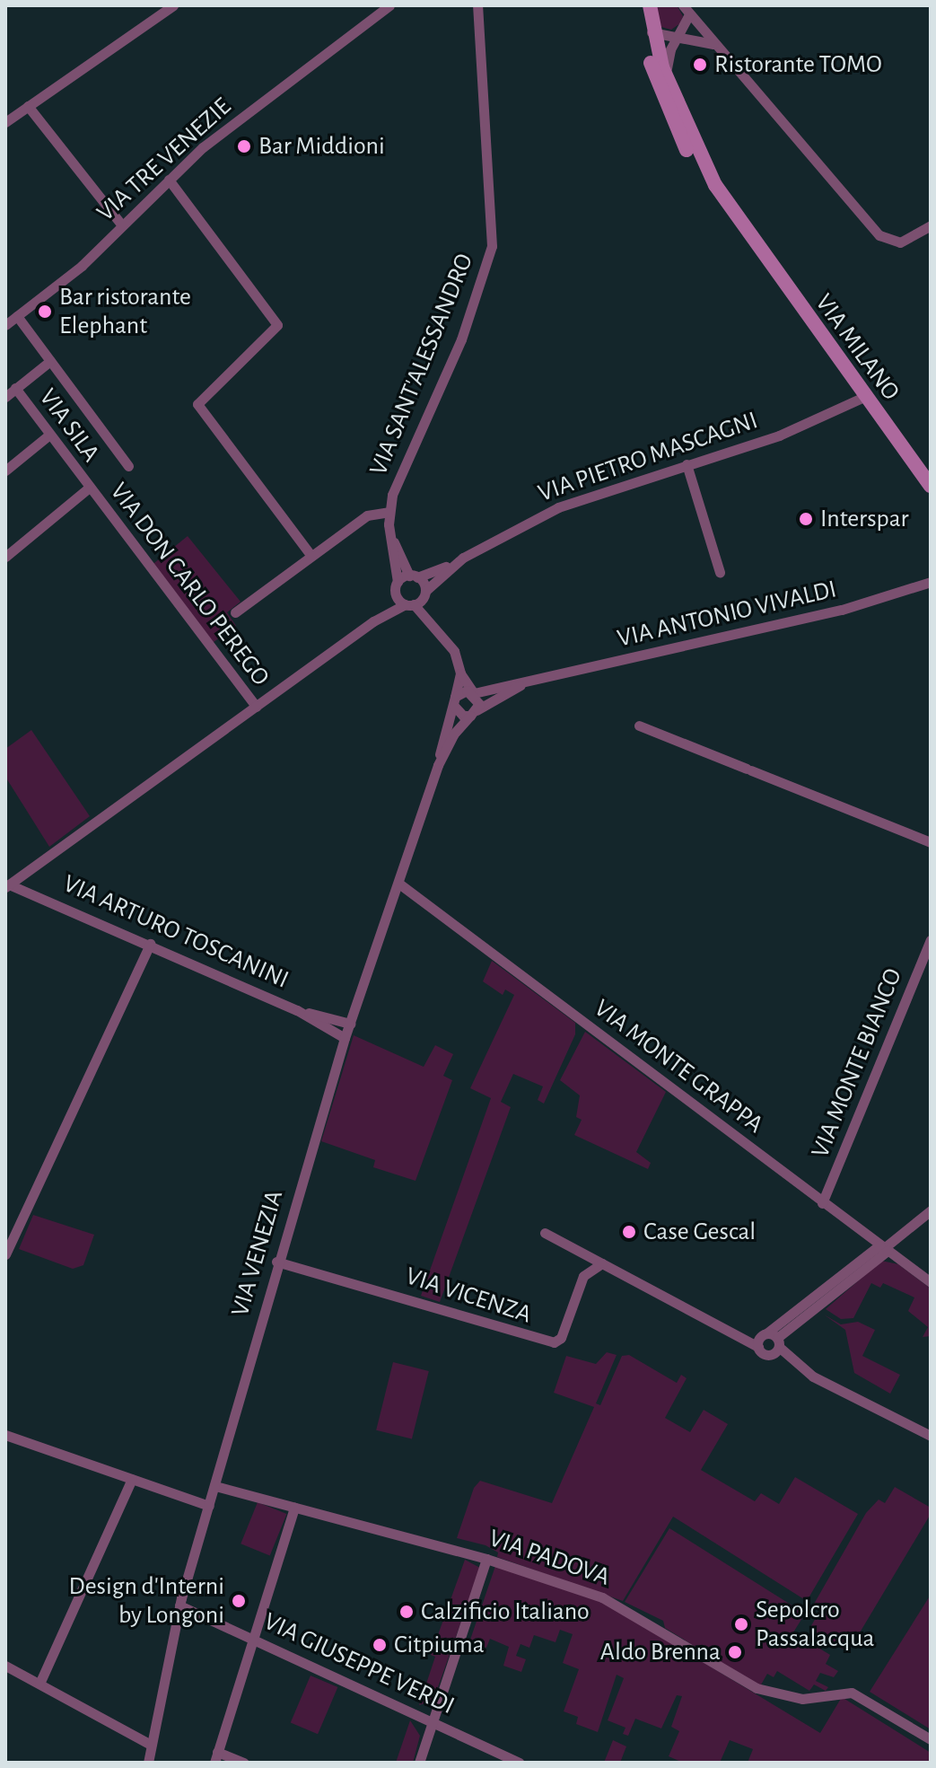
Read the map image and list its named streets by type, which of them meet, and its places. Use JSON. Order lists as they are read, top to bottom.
{
  "streets": {
    "main road": ["VIA MILANO"],
    "street": [
      "VIA TRE VENEZIE",
      "VIA SANT'ALESSANDRO",
      "VIA SILA",
      "VIA PIETRO MASCAGNI",
      "VIA DON CARLO PEREGO",
      "VIA ANTONIO VIVALDI",
      "VIA ARTURO TOSCANINI",
      "VIA MONTE BIANCO",
      "VIA MONTE GRAPPA",
      "VIA VENEZIA",
      "VIA VICENZA",
      "VIA PADOVA",
      "VIA GIUSEPPE VERDI"
    ]
  },
  "crossings": [
    ["VIA MILANO", "VIA PIETRO MASCAGNI"],
    ["VIA SANT'ALESSANDRO", "VIA PIETRO MASCAGNI"],
    ["VIA SILA", "VIA DON CARLO PEREGO"],
    ["VIA ANTONIO VIVALDI", "VIA VENEZIA"],
    ["VIA MONTE BIANCO", "VIA MONTE GRAPPA"],
    ["VIA MONTE GRAPPA", "VIA VENEZIA"],
    ["VIA VENEZIA", "VIA VICENZA"],
    ["VIA VENEZIA", "VIA PADOVA"],
    ["VIA VENEZIA", "VIA GIUSEPPE VERDI"]
  ],
  "places": [
    "Ristorante TOMO",
    "Bar Middioni",
    "Bar ristorante Elephant",
    "Interspar",
    "Case Gescal",
    "Design d'Interni by Longoni",
    "Calzificio Italiano",
    "Sepolcro Passalacqua",
    "Citpiuma",
    "Aldo Brenna"
  ]
}
